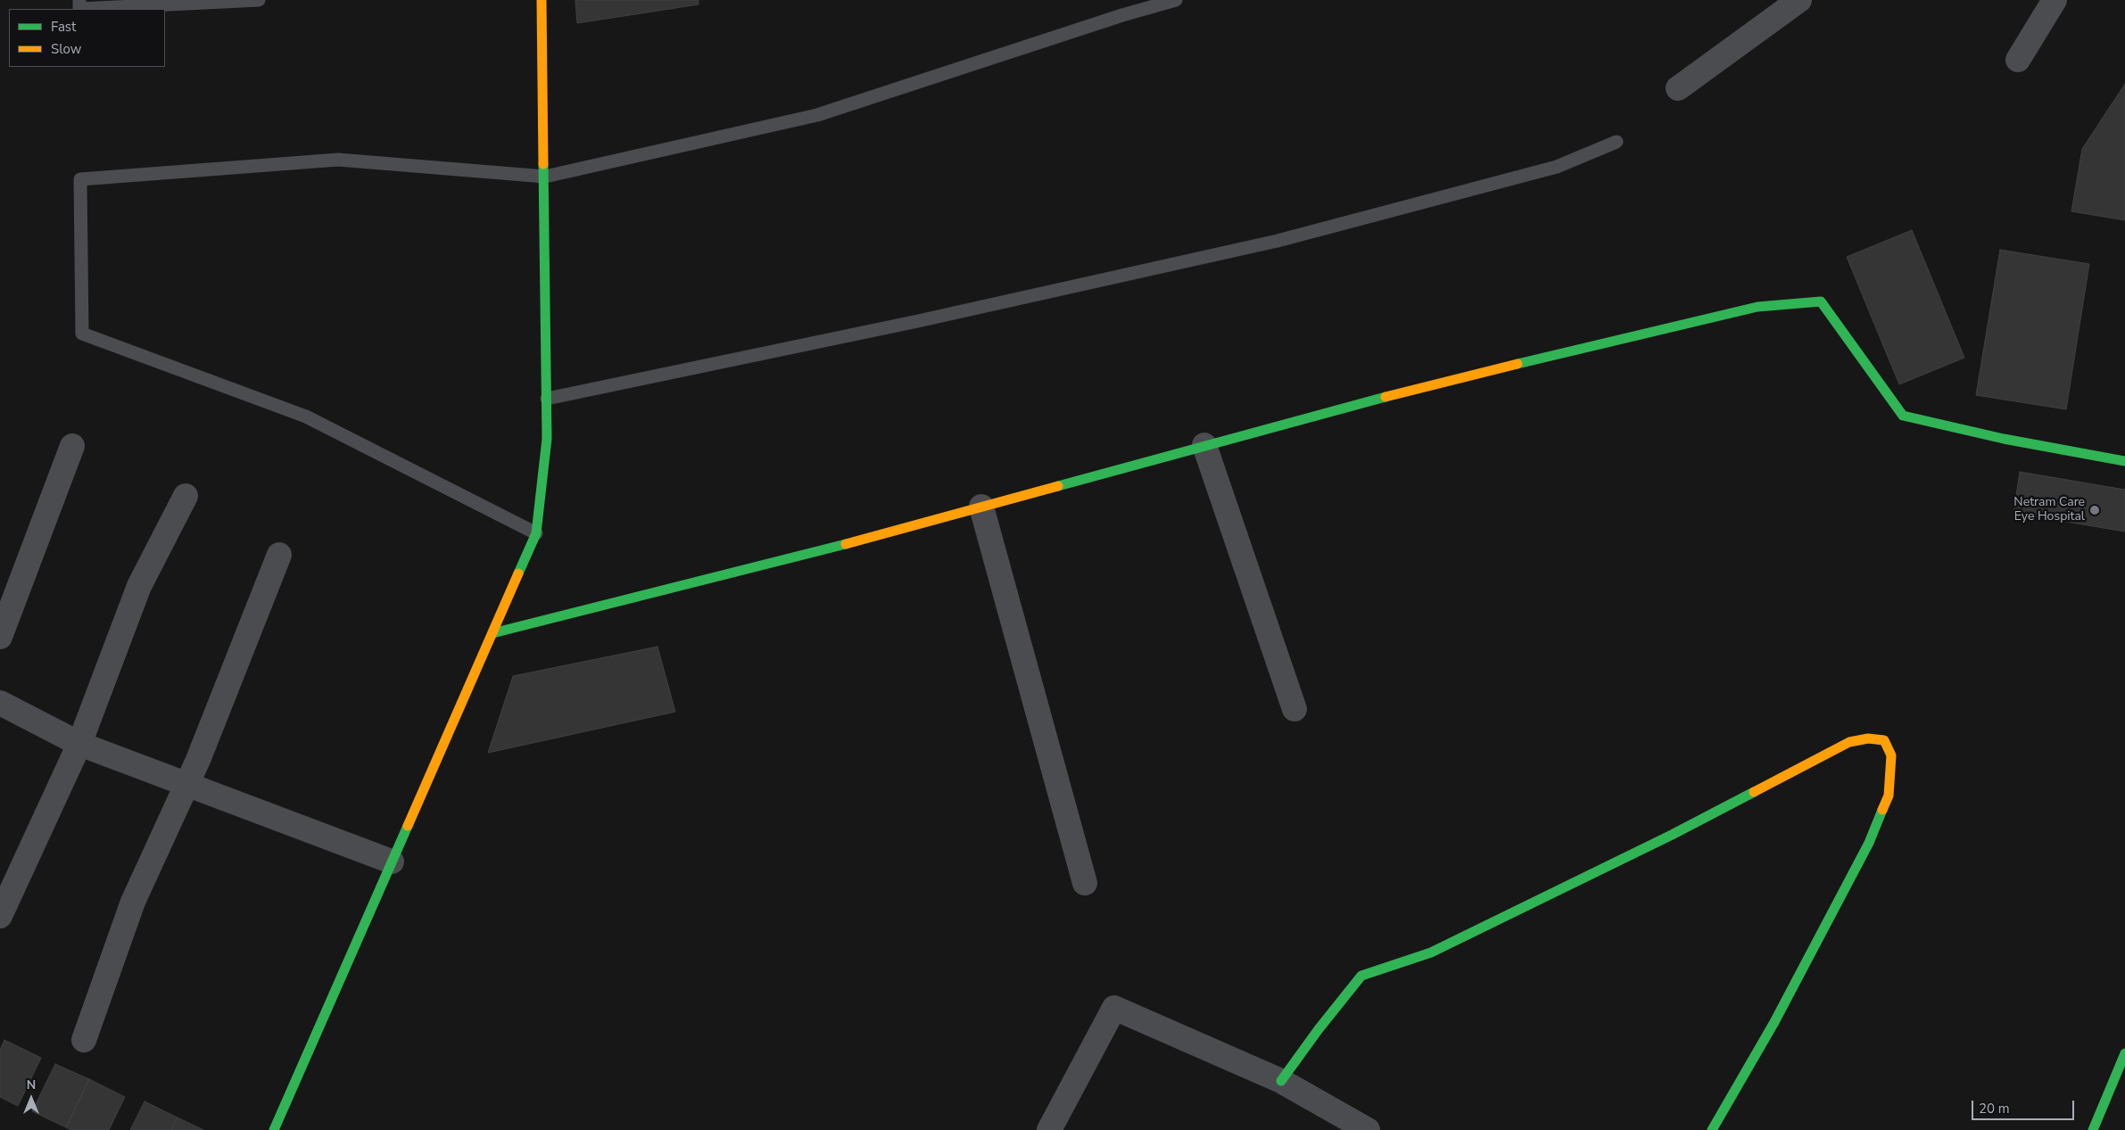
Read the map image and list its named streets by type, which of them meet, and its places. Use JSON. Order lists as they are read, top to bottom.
{
  "places": ["Netram Care Eye Hospital"],
  "legend": ["Fast", "Slow"],
  "scale_bar": "20 m",
  "north": "top"
}
